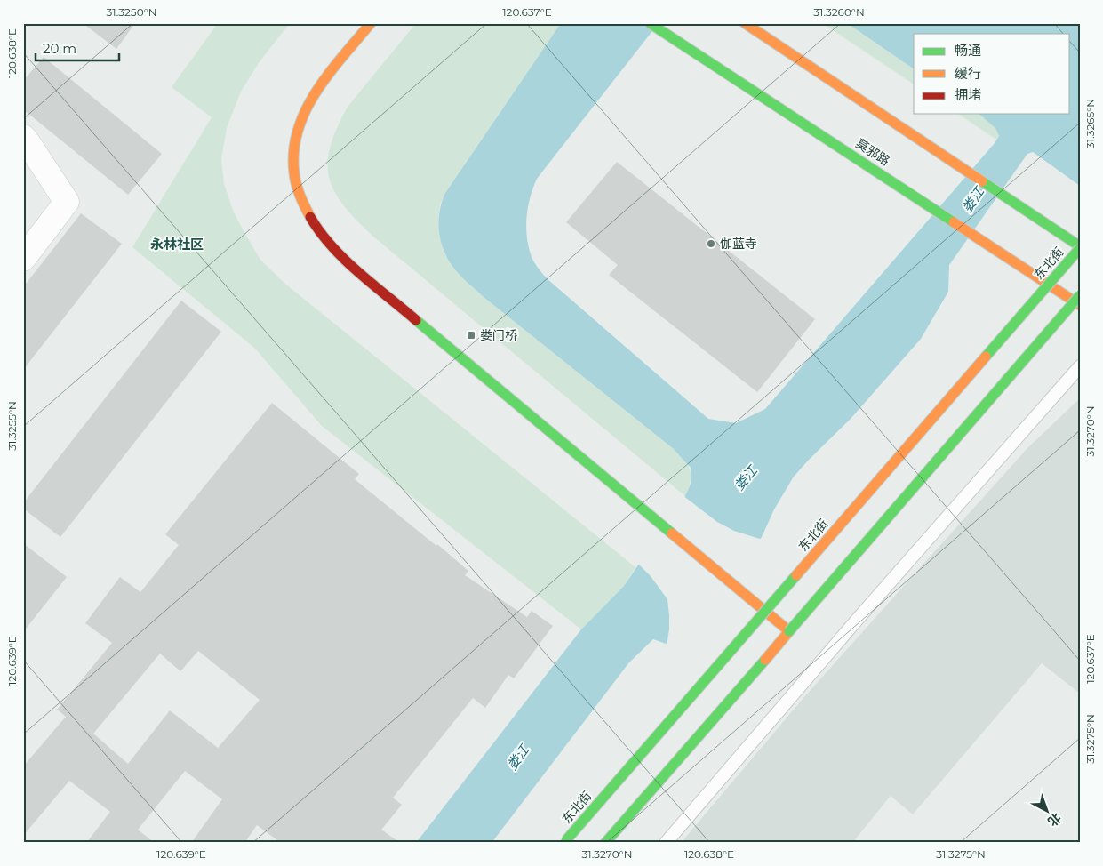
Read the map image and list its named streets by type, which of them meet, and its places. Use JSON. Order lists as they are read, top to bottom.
{
  "streets": {
    "main road": ["莫邪路", "东北街"]
  },
  "districts": ["永林社区"],
  "water": ["娄江"],
  "places": {
    "other": ["伽蓝寺"],
    "transit": ["娄门桥"]
  },
  "legend": ["畅通", "缓行", "拥堵"],
  "scale_bar": "20 m",
  "north": "bottom right",
  "coordinates": [
    "31.3250°N",
    "120.637°E",
    "31.3260°N",
    "120.638°E",
    "31.3265°N",
    "31.3255°N",
    "31.3270°N",
    "120.639°E",
    "31.3275°N"
  ]
}
